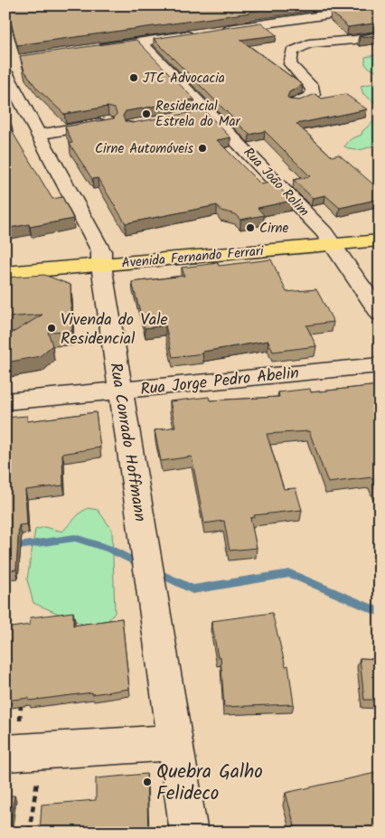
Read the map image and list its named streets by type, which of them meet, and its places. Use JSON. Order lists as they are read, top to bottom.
{
  "streets": {
    "main road": ["Avenida Fernando Ferrari"],
    "street": ["Rua João Rolim", "Rua Jorge Pedro Abelin", "Rua Conrado Hoffmann"]
  },
  "crossings": [
    ["Rua João Rolim", "Avenida Fernando Ferrari"],
    ["Avenida Fernando Ferrari", "Rua Conrado Hoffmann"],
    ["Rua Jorge Pedro Abelin", "Rua Conrado Hoffmann"]
  ],
  "places": [
    "JTC Advocacia",
    "Residencial Estrela do Mar",
    "Cirne Automóveis",
    "Cirne",
    "Vivenda do Vale Residencial",
    "Quebra Galho Felideco"
  ]
}
